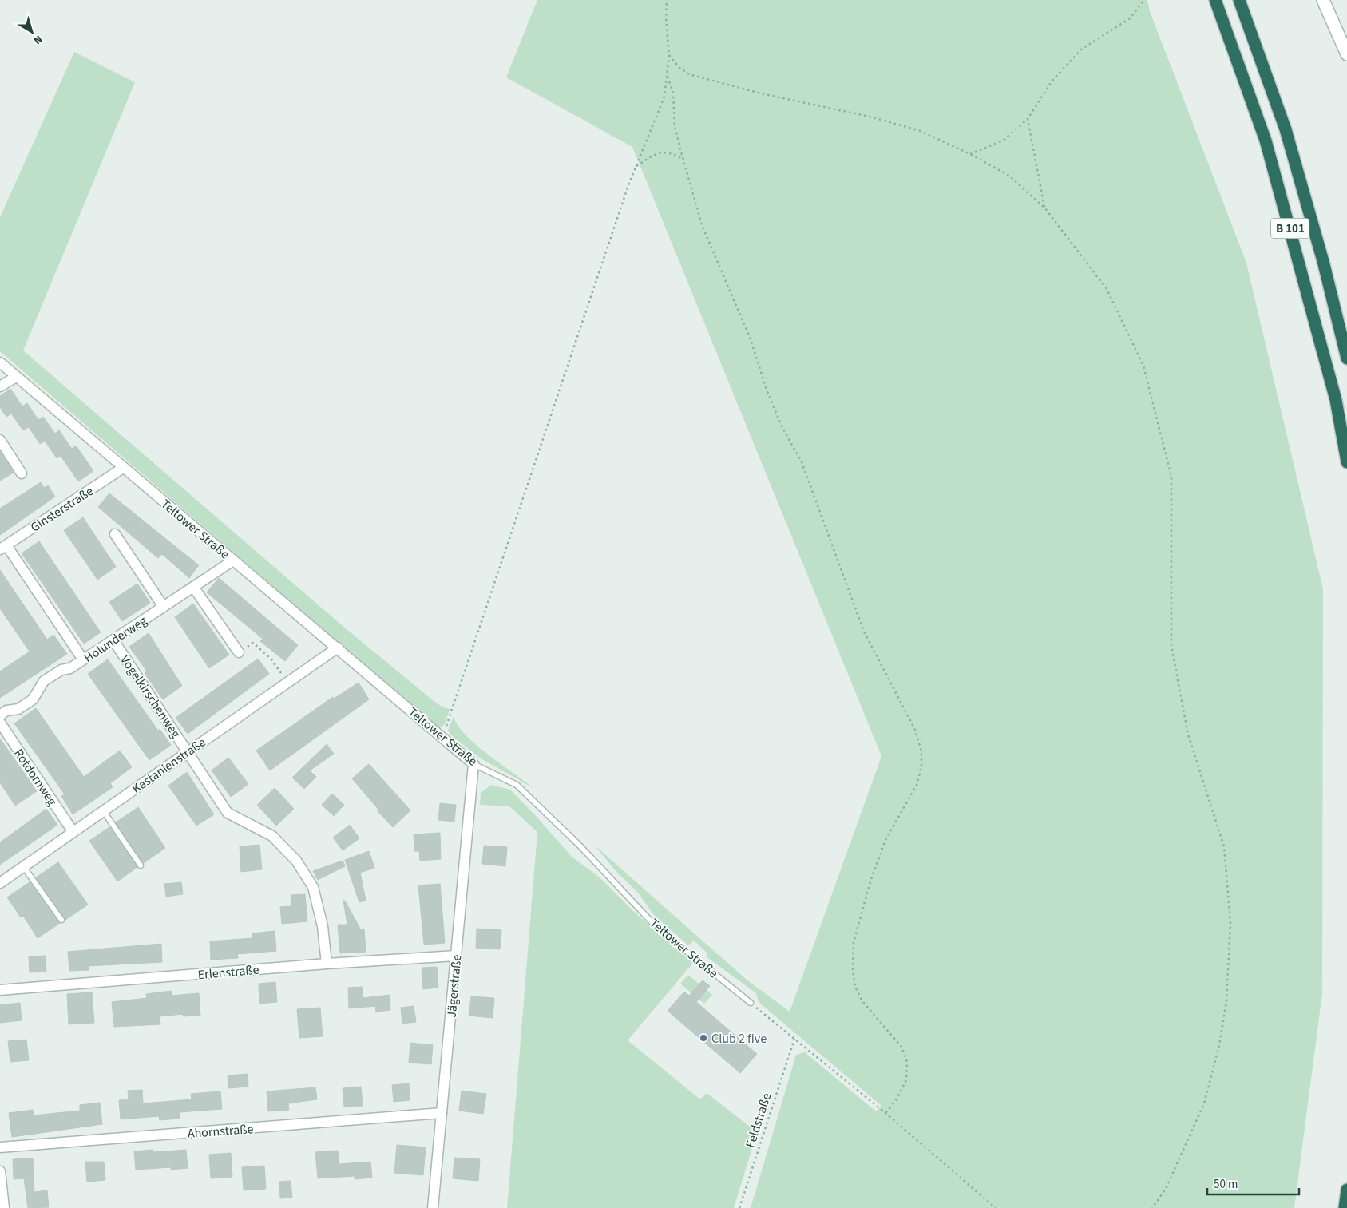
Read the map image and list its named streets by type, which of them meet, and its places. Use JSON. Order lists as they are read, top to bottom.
{
  "streets": {
    "highway": ["B 101"],
    "street": [
      "Ginsterstraße",
      "Teltower Straße",
      "Holunderweg",
      "Vogelkirschenweg",
      "Kastanienstraße",
      "Rotdornweg",
      "Erlenstraße",
      "Jägerstraße",
      "Ahornstraße"
    ],
    "path": ["Feldstraße"]
  },
  "crossings": [
    ["Ginsterstraße", "Teltower Straße"],
    ["Teltower Straße", "Holunderweg"],
    ["Teltower Straße", "Kastanienstraße"],
    ["Teltower Straße", "Jägerstraße"],
    ["Holunderweg", "Vogelkirschenweg"],
    ["Vogelkirschenweg", "Kastanienstraße"],
    ["Vogelkirschenweg", "Erlenstraße"],
    ["Kastanienstraße", "Rotdornweg"],
    ["Erlenstraße", "Jägerstraße"],
    ["Jägerstraße", "Ahornstraße"]
  ],
  "places": ["Club 2 five"],
  "scale_bar": "50 m",
  "north": "bottom right"
}
